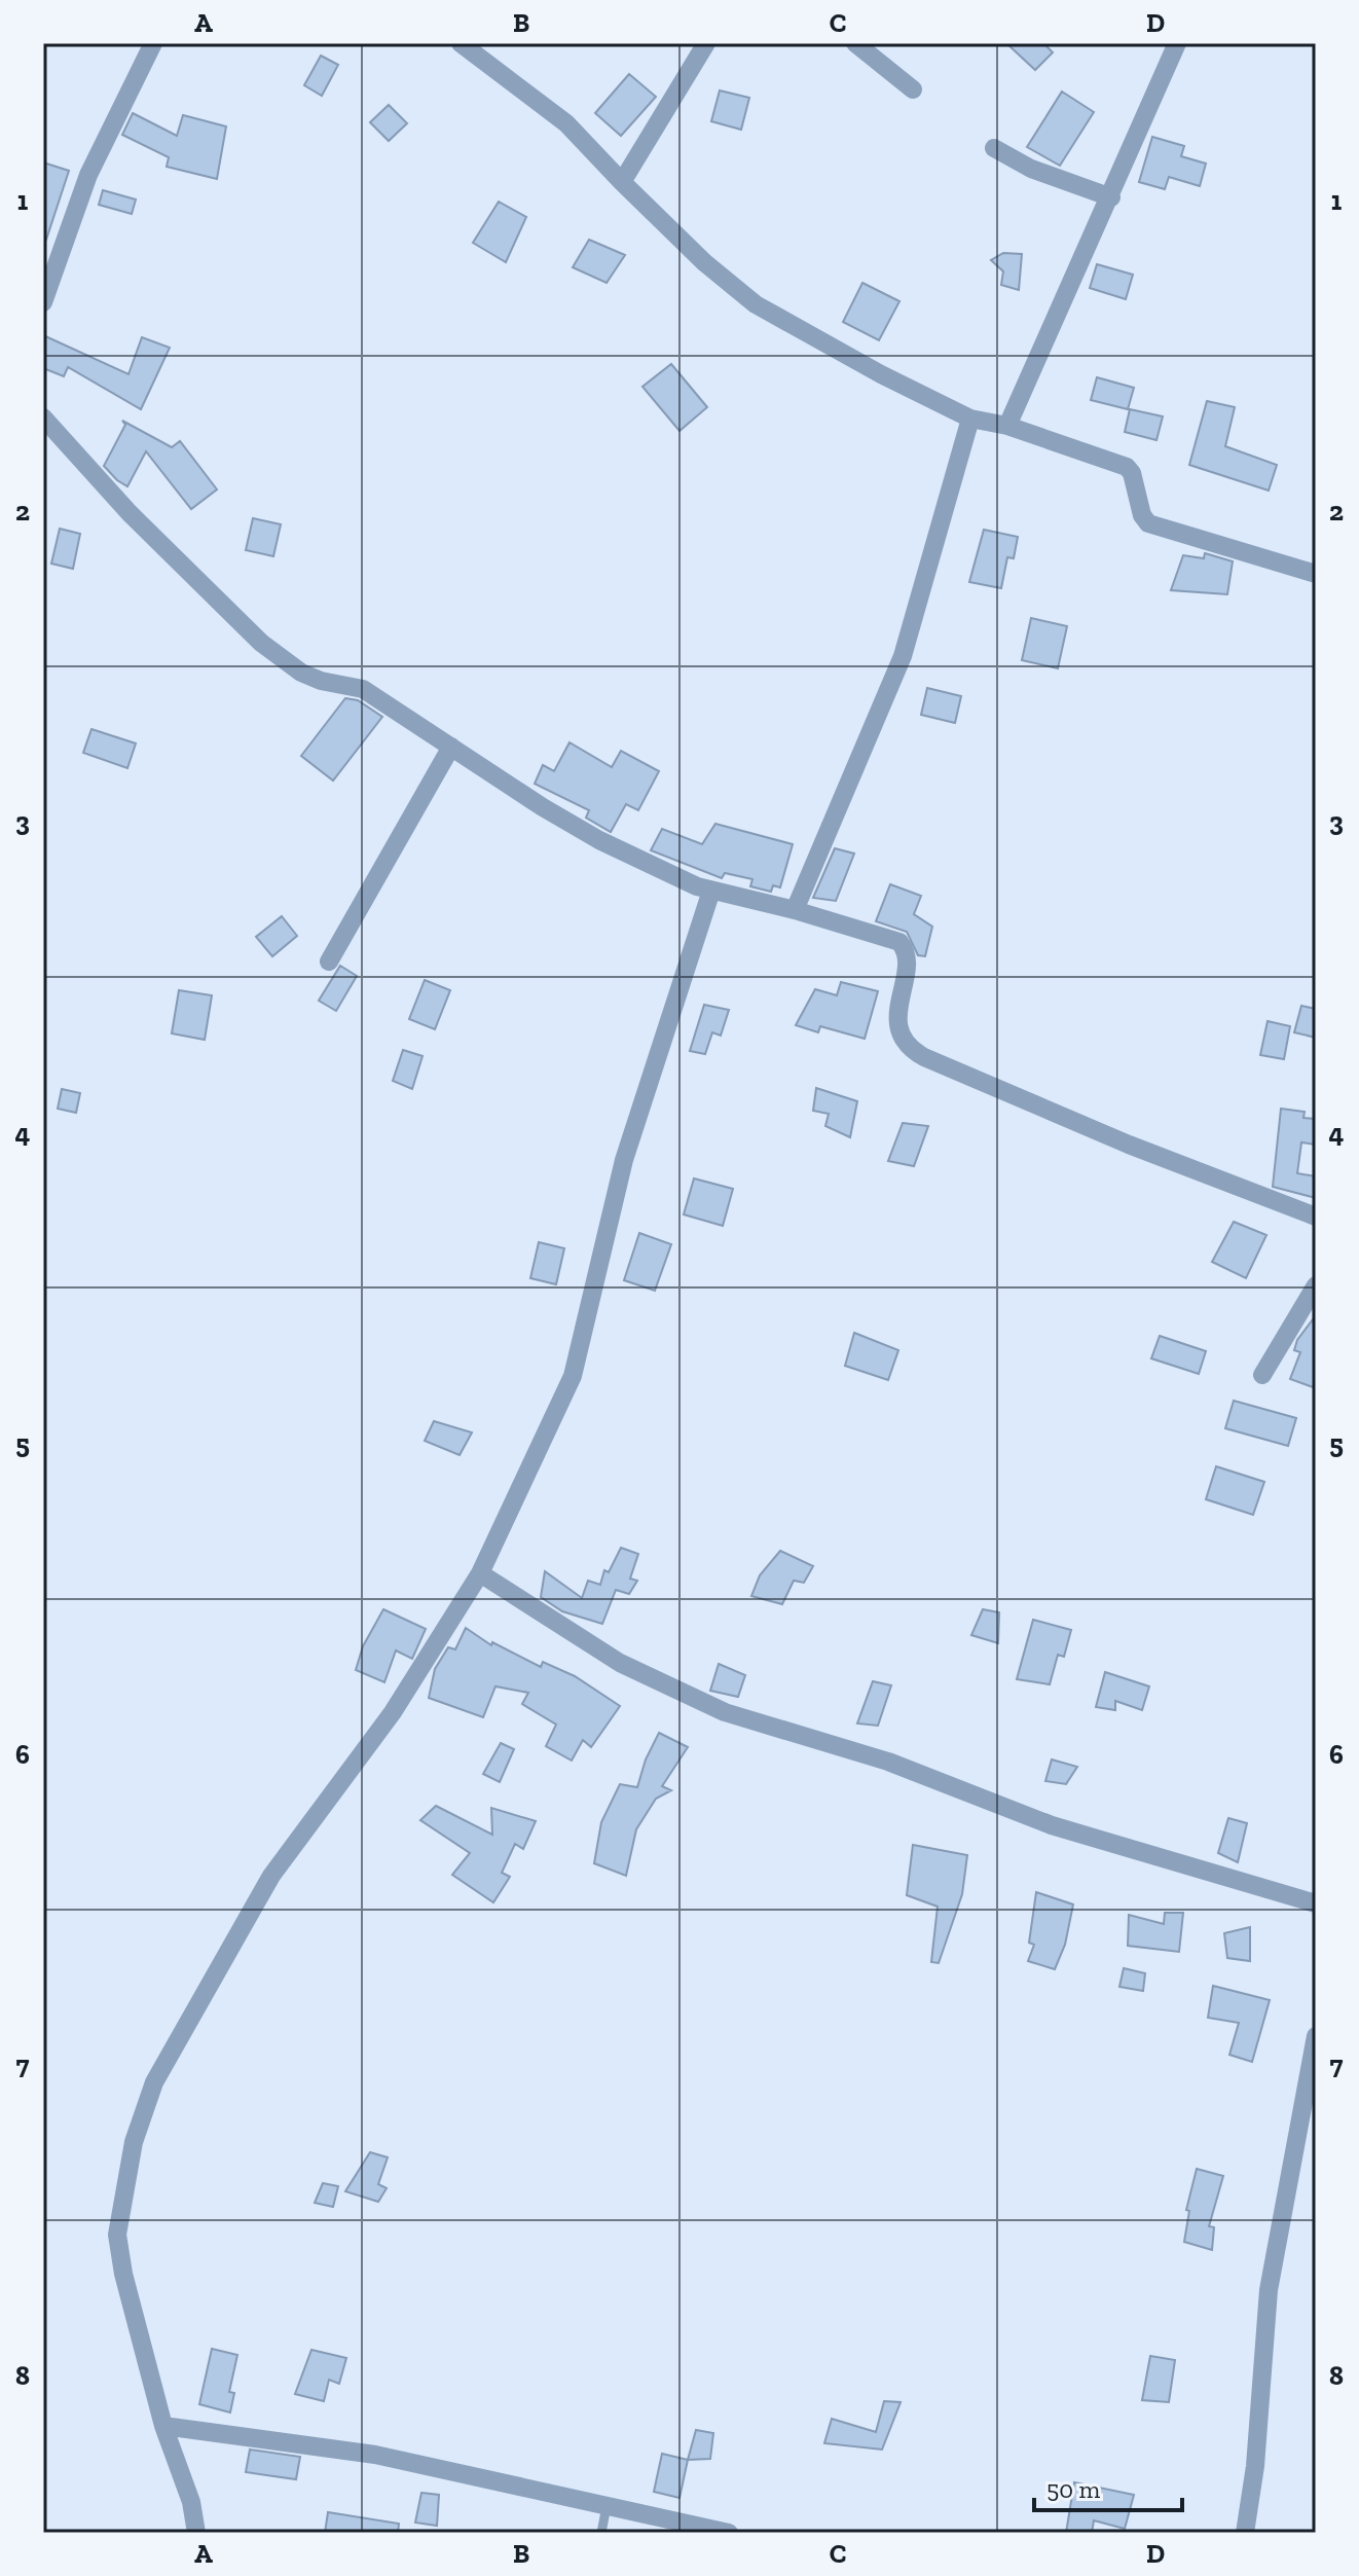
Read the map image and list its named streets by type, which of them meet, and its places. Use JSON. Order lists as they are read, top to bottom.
{
  "scale_bar": "50 m",
  "grid": {
    "columns": [
      "A",
      "B",
      "C",
      "D"
    ],
    "rows": [
      "1",
      "2",
      "3",
      "4",
      "5",
      "6",
      "7",
      "8"
    ]
  }
}
